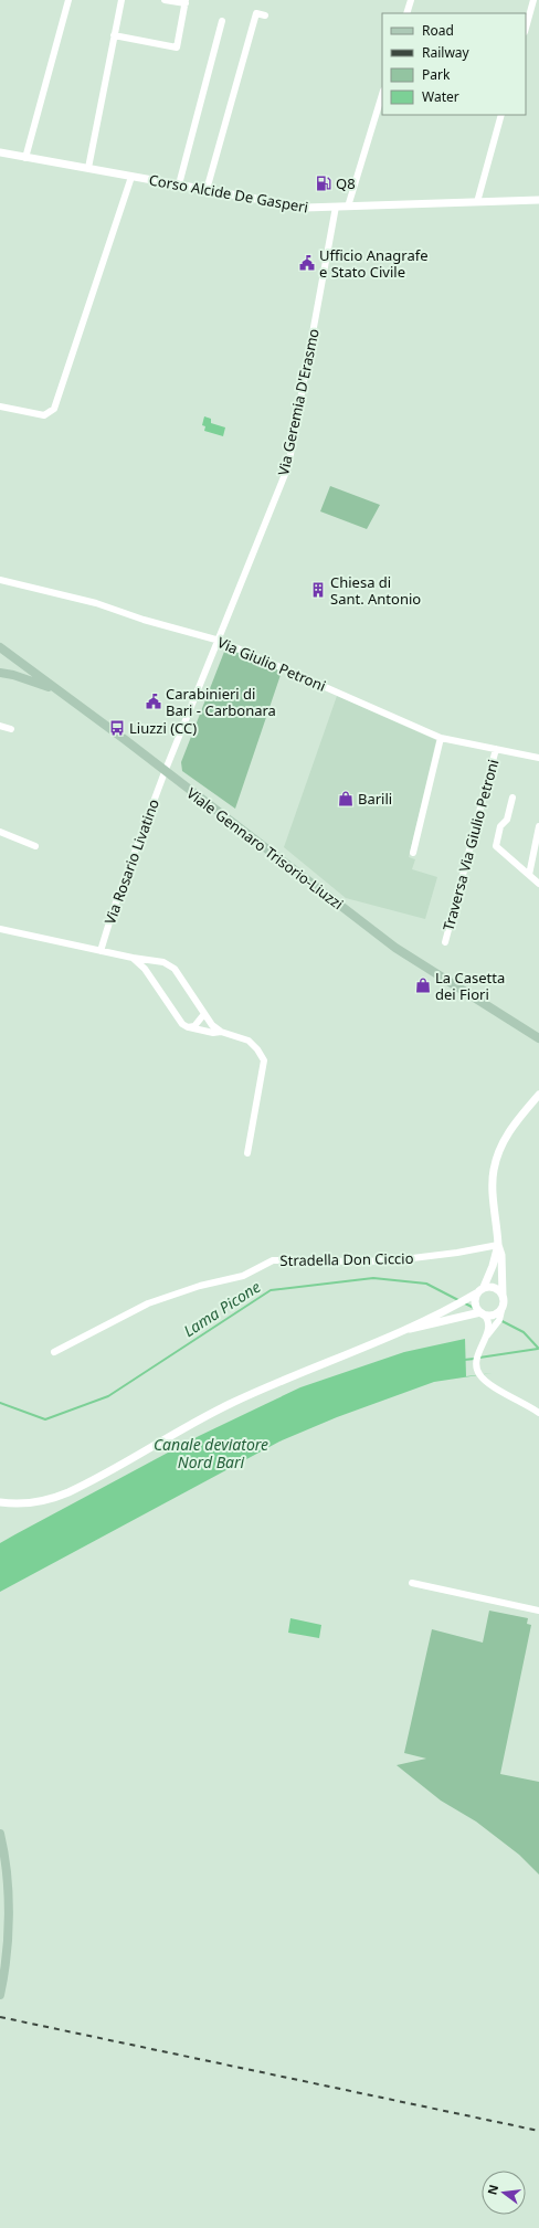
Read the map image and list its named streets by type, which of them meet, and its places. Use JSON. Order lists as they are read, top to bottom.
{
  "streets": {
    "main road": ["Viale Gennaro Trisorio-Liuzzi"],
    "street": [
      "Corso Alcide De Gasperi",
      "Via Geremia D'Erasmo",
      "Via Giulio Petroni",
      "Traversa Via Giulio Petroni",
      "Via Rosario Livatino",
      "Stradella Don Ciccio"
    ]
  },
  "crossings": [
    ["Corso Alcide De Gasperi", "Via Geremia D'Erasmo"],
    ["Via Geremia D'Erasmo", "Via Giulio Petroni"],
    ["Via Geremia D'Erasmo", "Viale Gennaro Trisorio-Liuzzi"],
    ["Via Geremia D'Erasmo", "Via Rosario Livatino"],
    ["Via Giulio Petroni", "Traversa Via Giulio Petroni"],
    ["Viale Gennaro Trisorio-Liuzzi", "Via Rosario Livatino"]
  ],
  "water": ["Lama Picone", "Canale deviatore Nord Bari"],
  "places": {
    "fuel station": ["Q8"],
    "public building": ["Ufficio Anagrafe e Stato Civile", "Carabinieri di Bari - Carbonara"],
    "building": ["Chiesa di Sant. Antonio"],
    "bus stop": ["Liuzzi (CC)"],
    "shop": ["Barili", "La Casetta dei Fiori"]
  },
  "legend": [
    "Road",
    "Railway",
    "Park",
    "Water"
  ],
  "north": "left"
}
